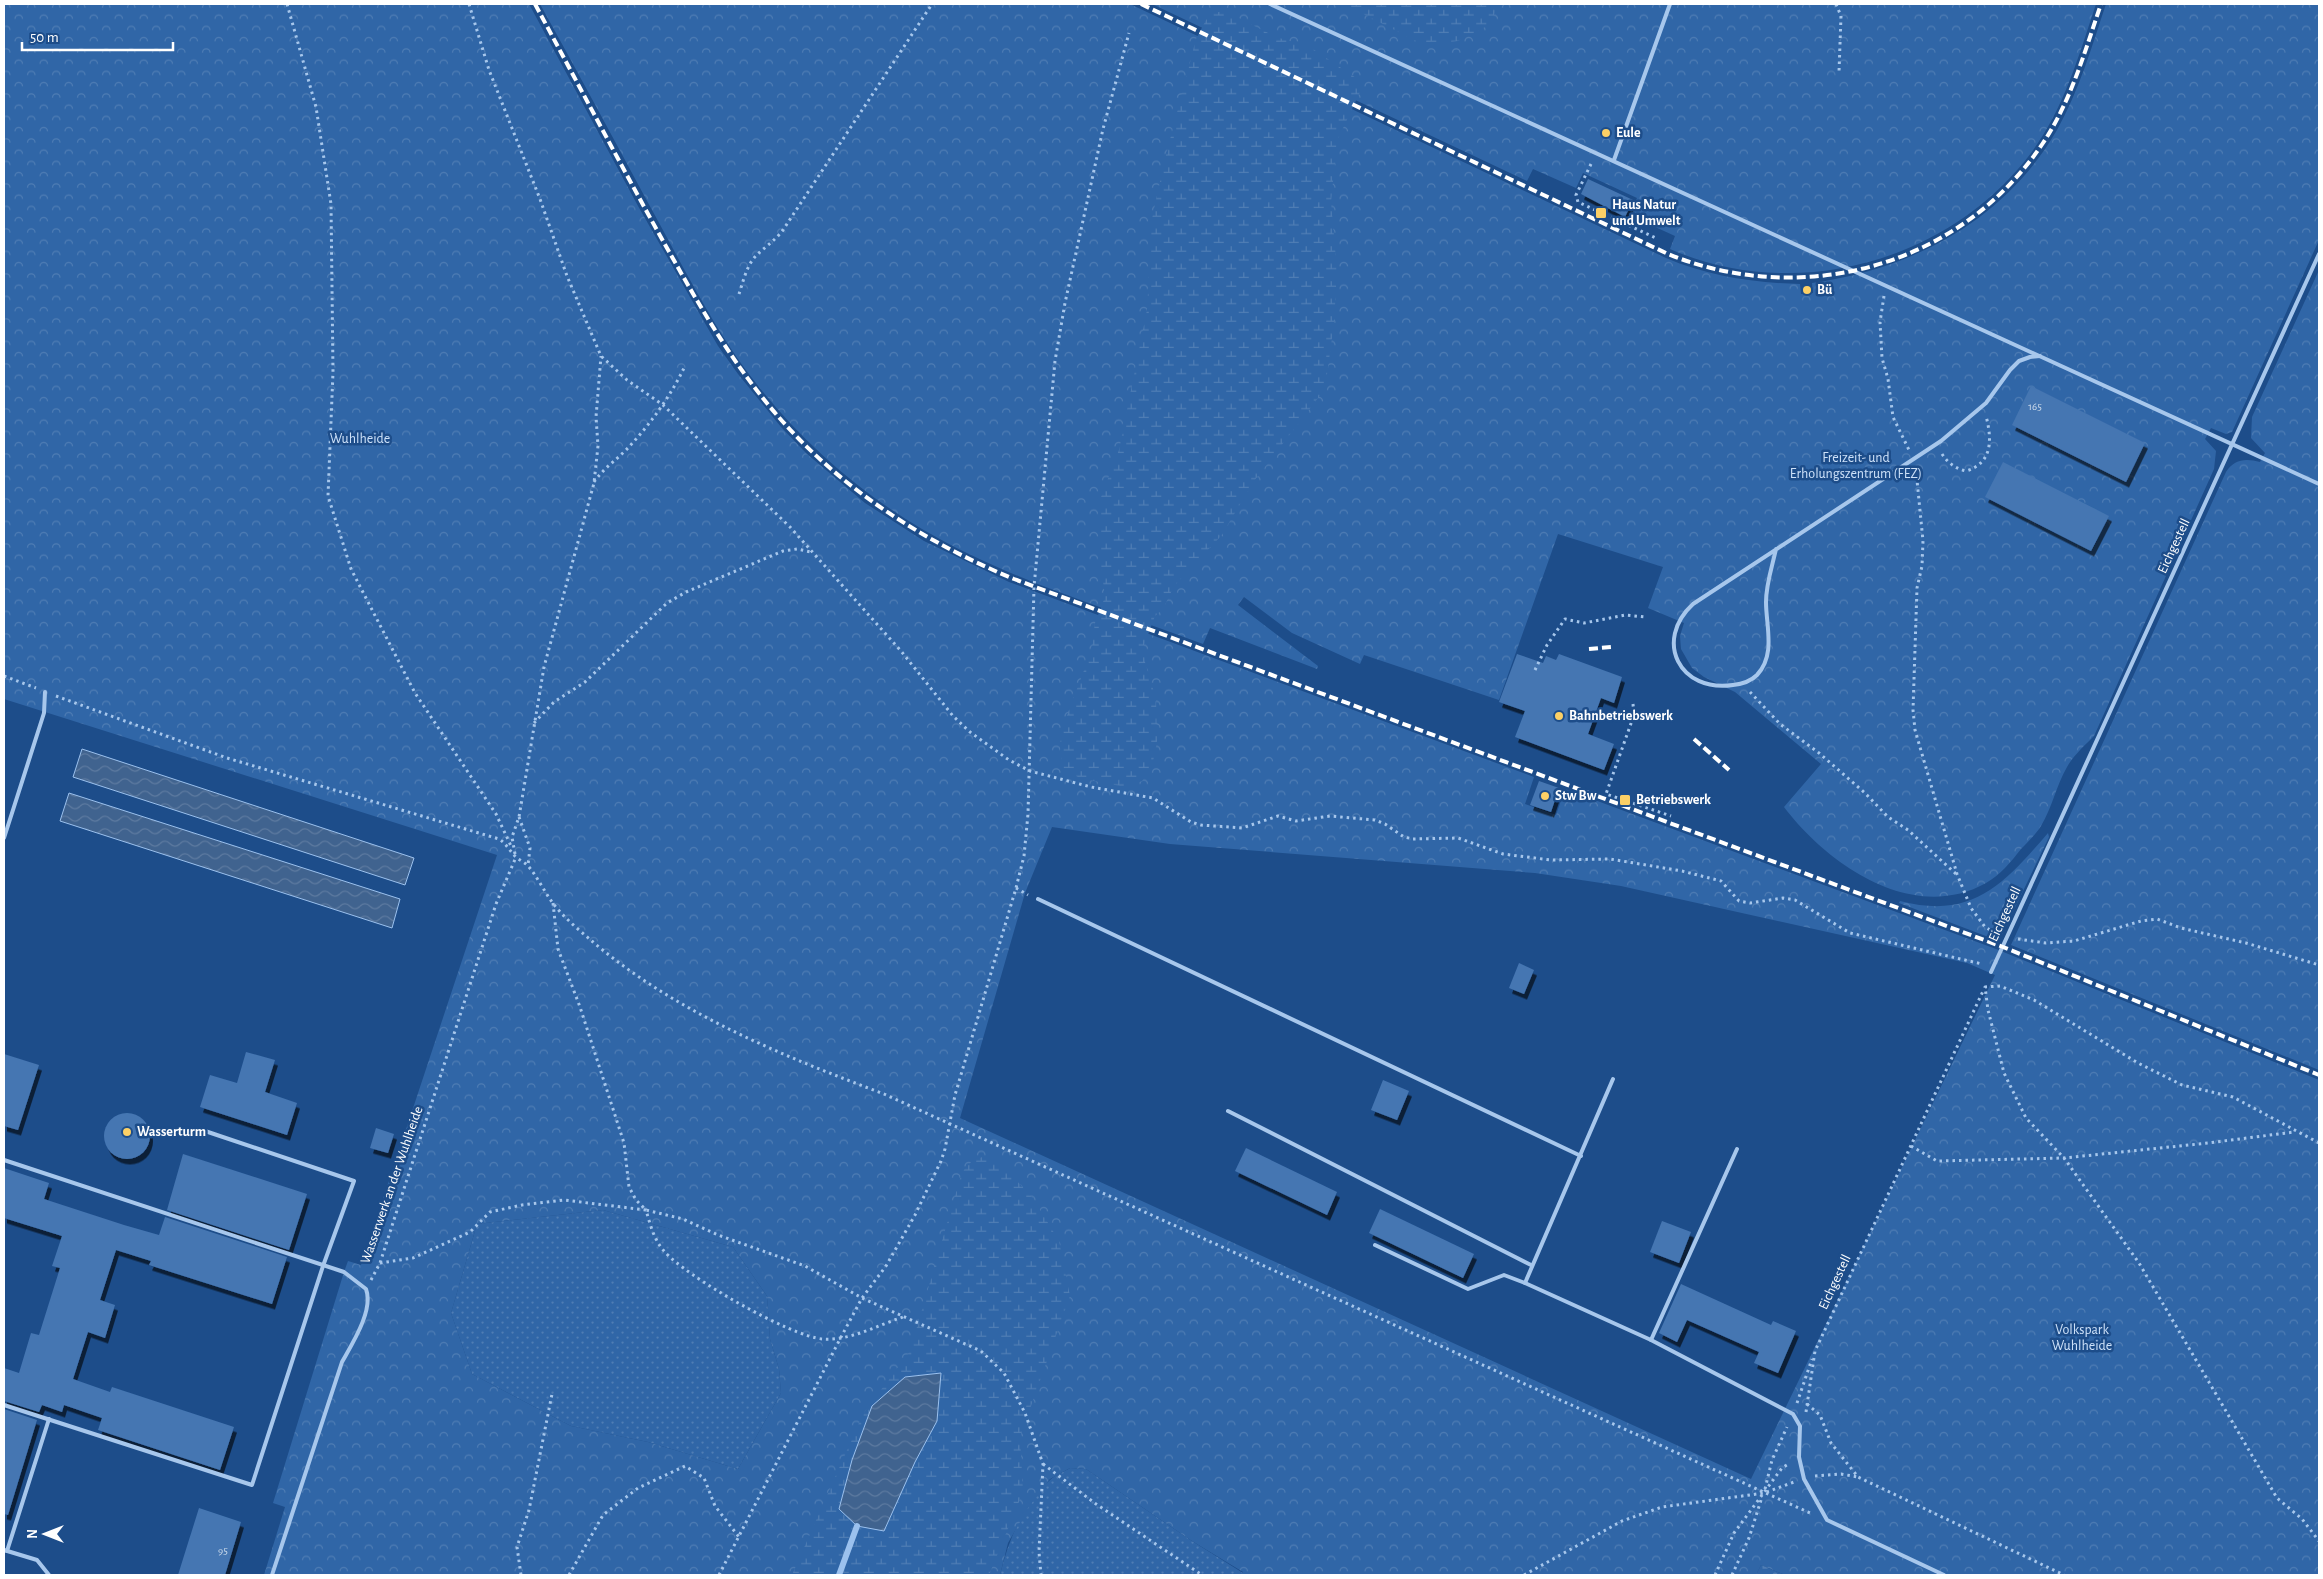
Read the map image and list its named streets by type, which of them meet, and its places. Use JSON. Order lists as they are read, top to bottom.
{
  "streets": {
    "lane": ["Eichgestell"],
    "path": ["Wasserwerk an der Wuhlheide"]
  },
  "parks": ["Wuhlheide", "Freizeit- und Erholungszentrum (FEZ)", "Volkspark Wuhlheide"],
  "places": {
    "other": [
      "Eule",
      "Bü",
      "Bahnbetriebswerk",
      "Stw Bw",
      "Wasserturm"
    ],
    "transit": ["Haus Natur und Umwelt", "Betriebswerk"]
  },
  "house_numbers": ["165", "95"],
  "scale_bar": "50 m",
  "north": "left"
}
